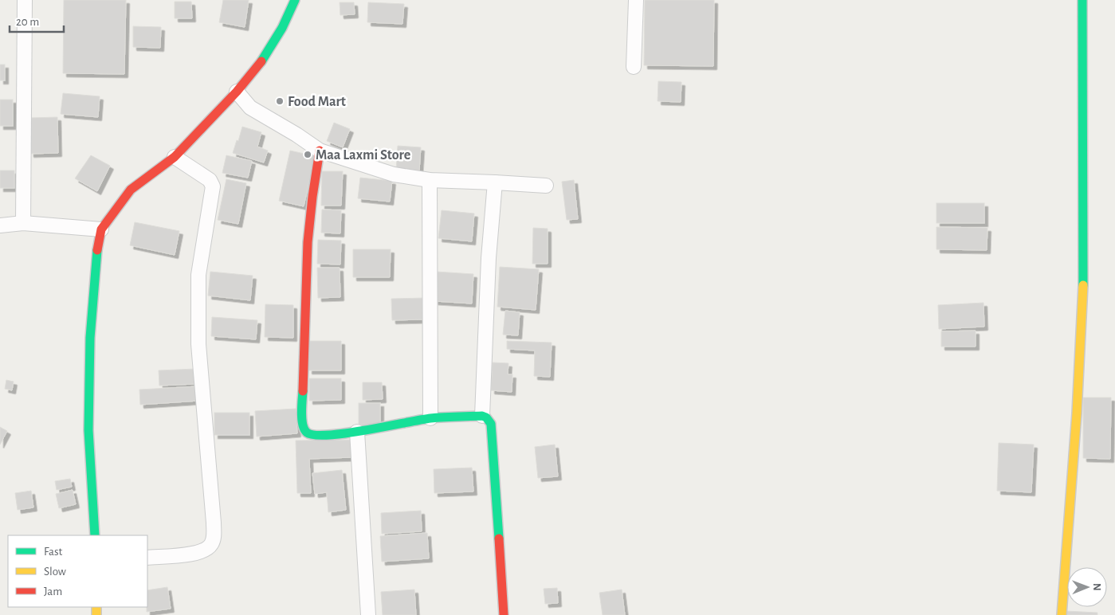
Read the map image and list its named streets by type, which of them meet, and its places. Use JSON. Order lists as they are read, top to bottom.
{
  "places": ["Food Mart", "Maa Laxmi Store"],
  "legend": ["Fast", "Slow", "Jam"],
  "scale_bar": "20 m",
  "north": "right"
}
